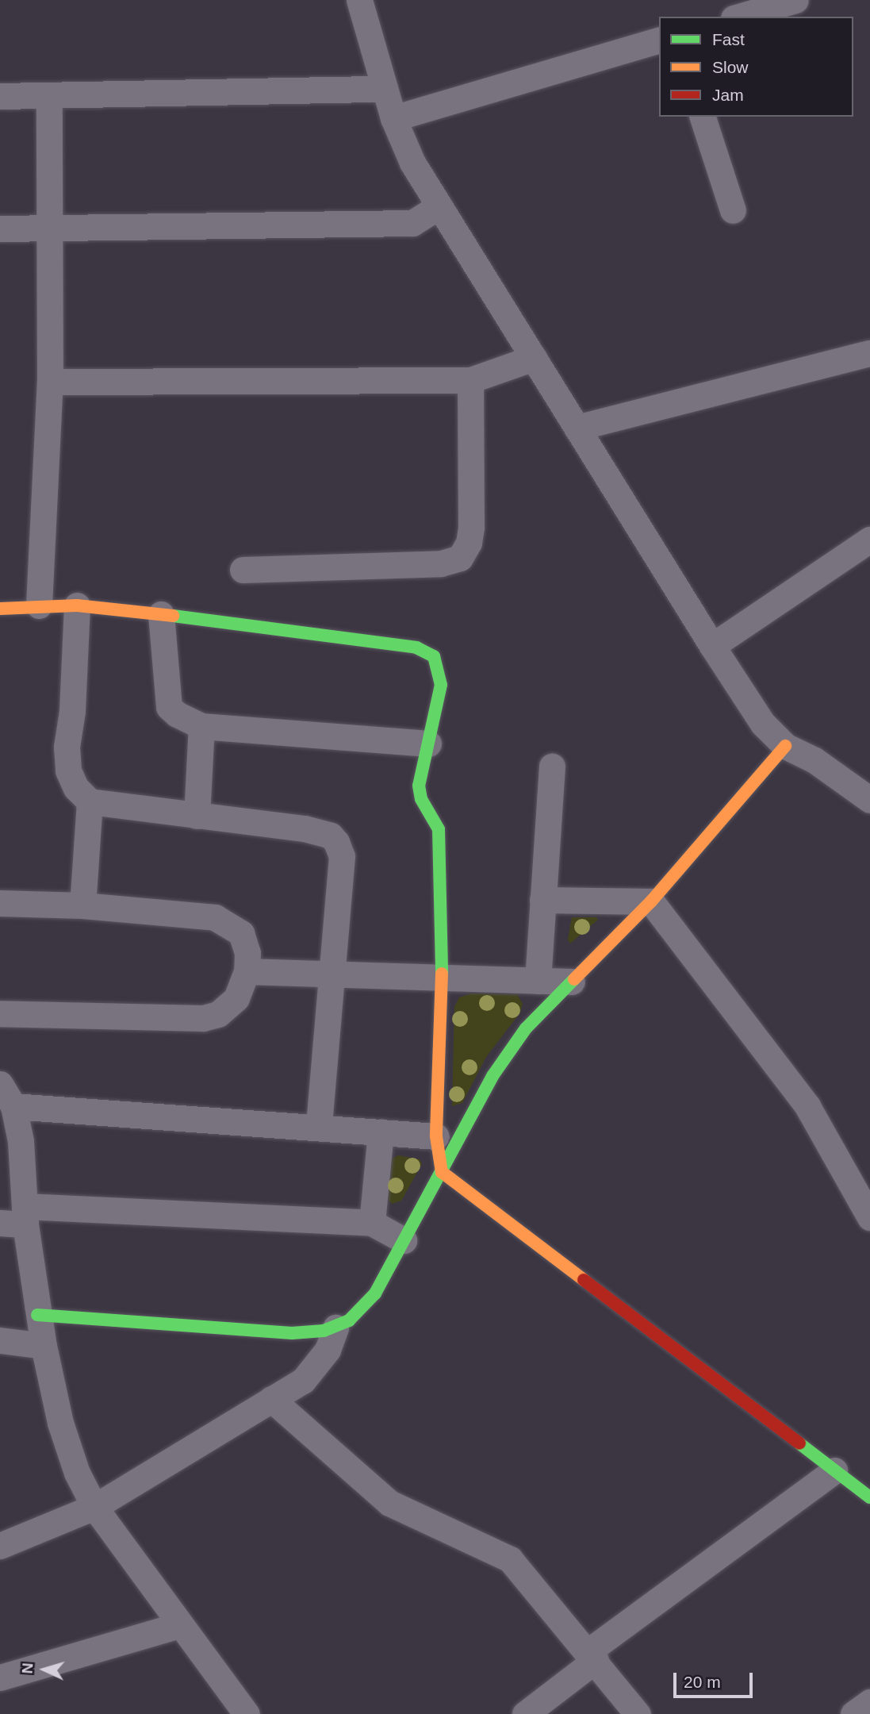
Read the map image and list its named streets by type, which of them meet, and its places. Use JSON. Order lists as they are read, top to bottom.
{
  "legend": ["Fast", "Slow", "Jam"],
  "scale_bar": "20 m",
  "north": "left"
}
